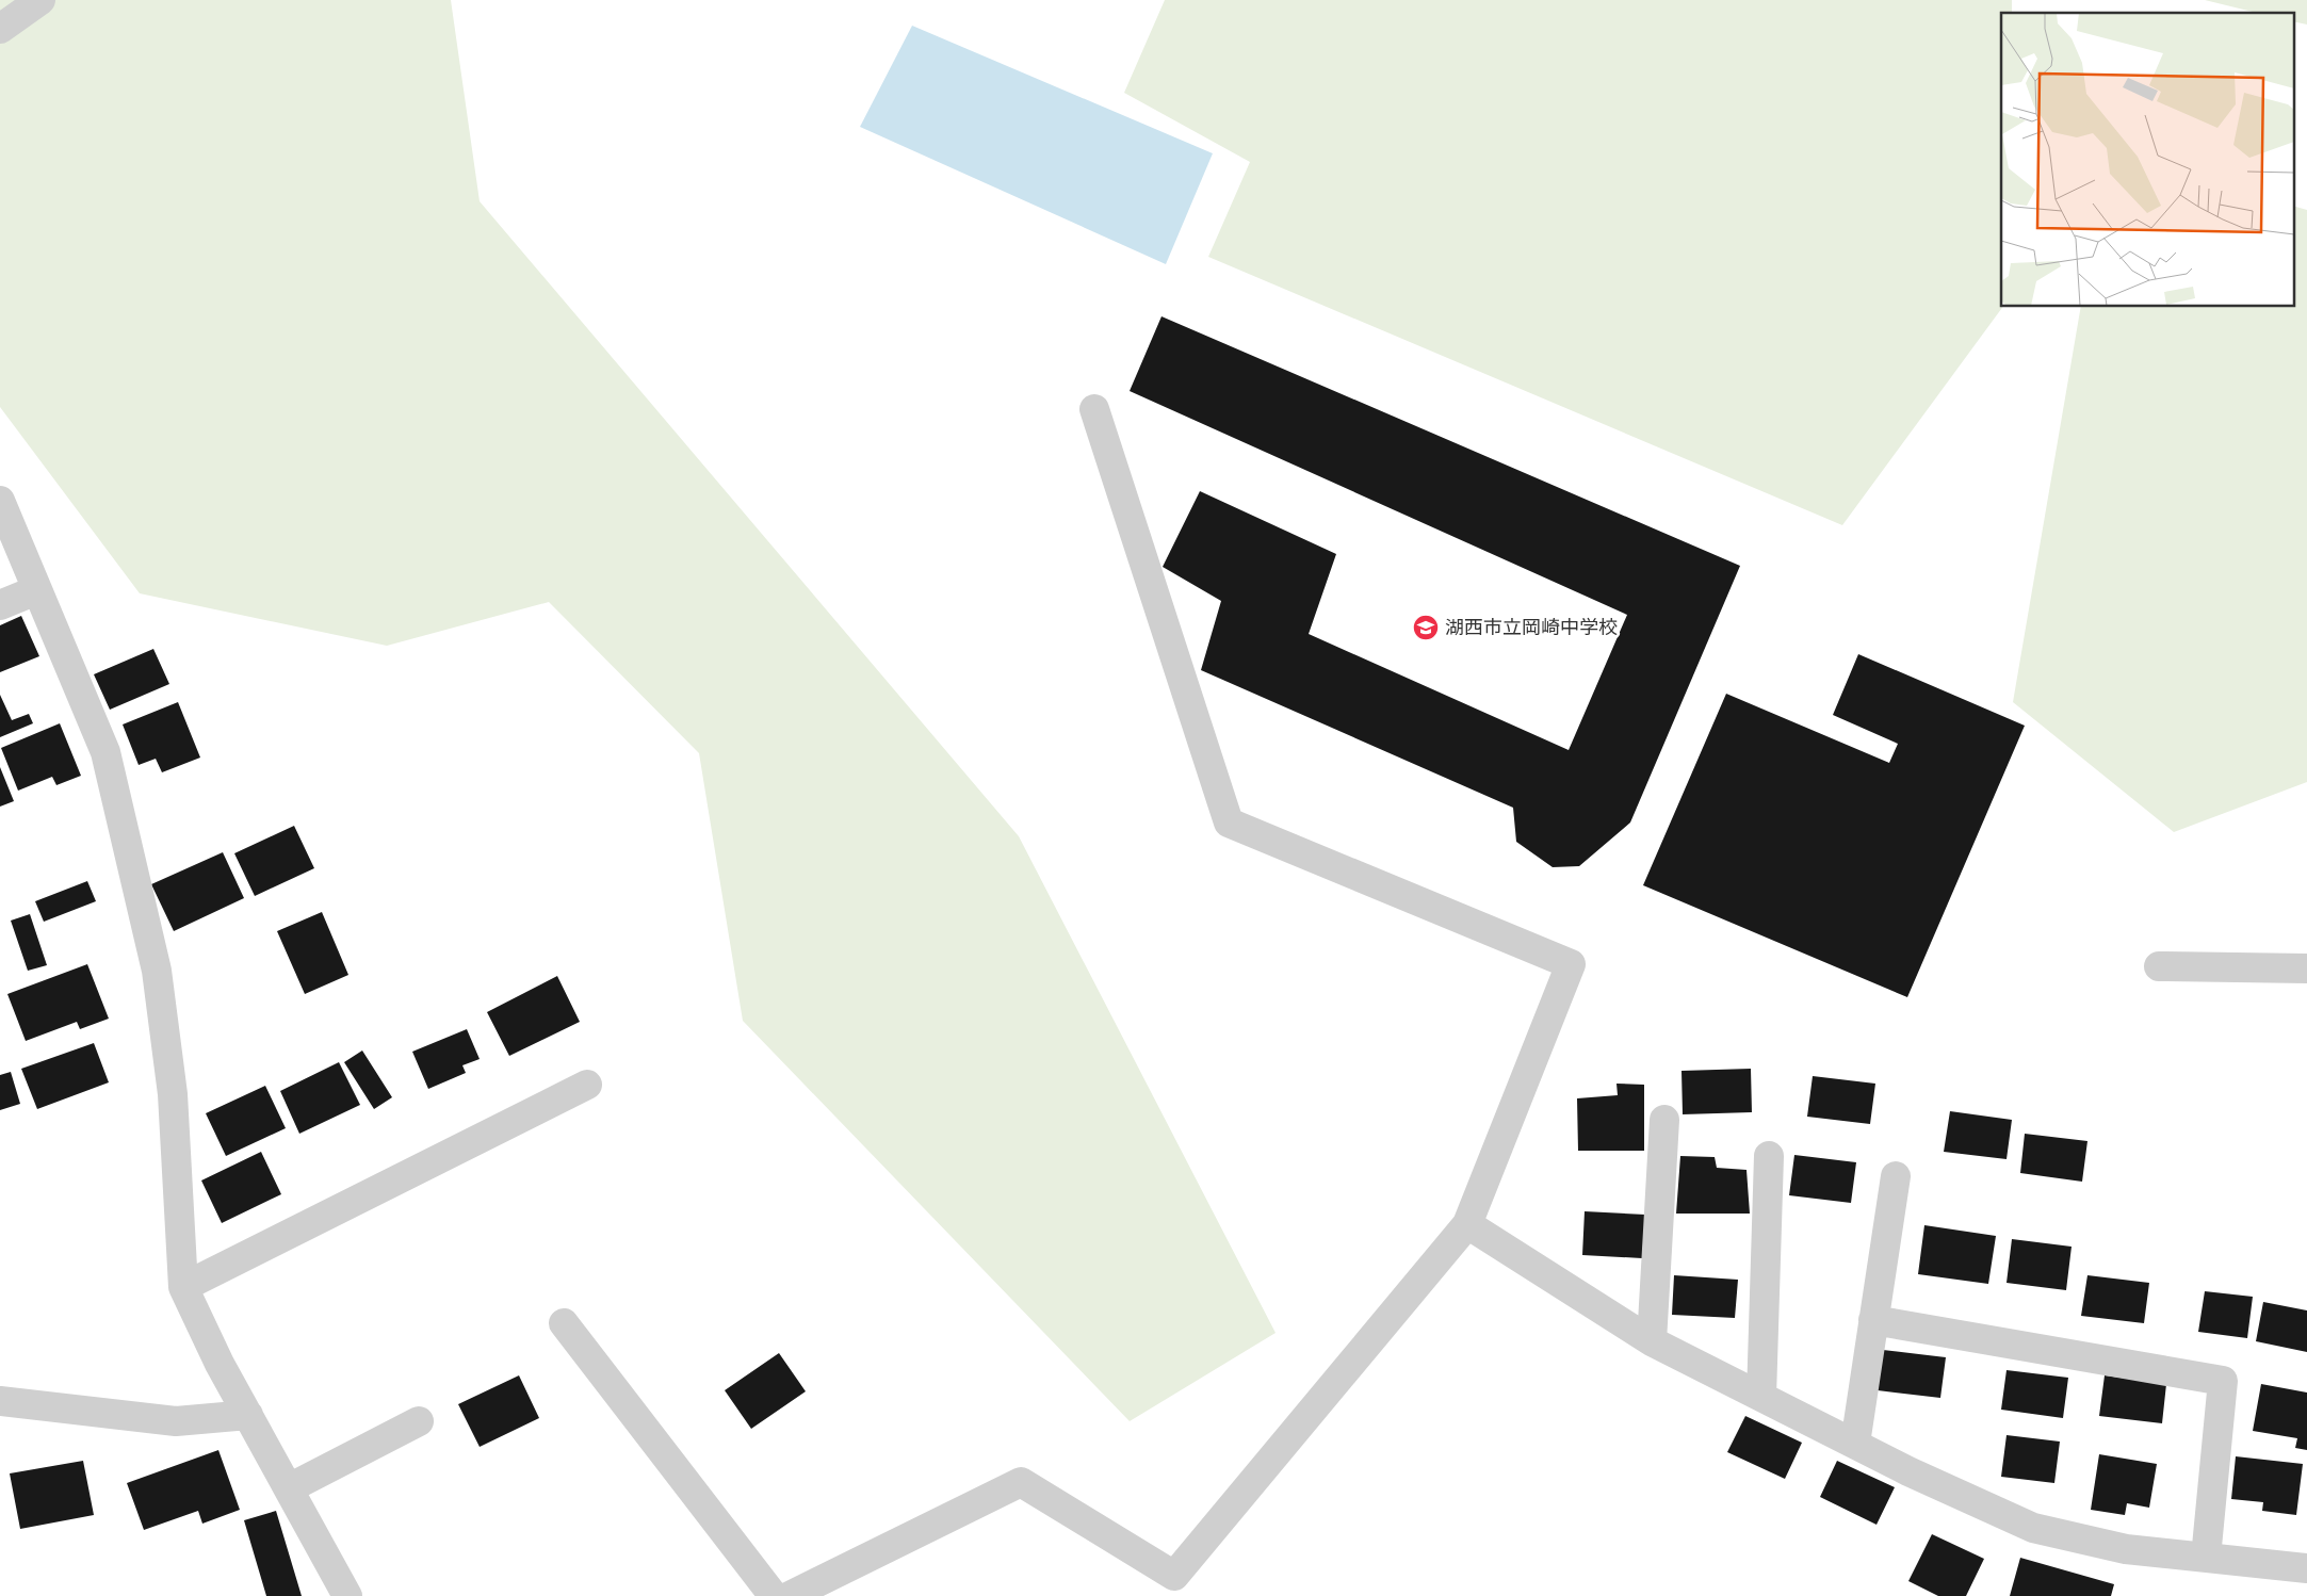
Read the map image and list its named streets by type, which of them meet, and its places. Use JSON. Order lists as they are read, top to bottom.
{
  "places": {
    "school or university": ["湖西市立岡崎中学校"]
  }
}
